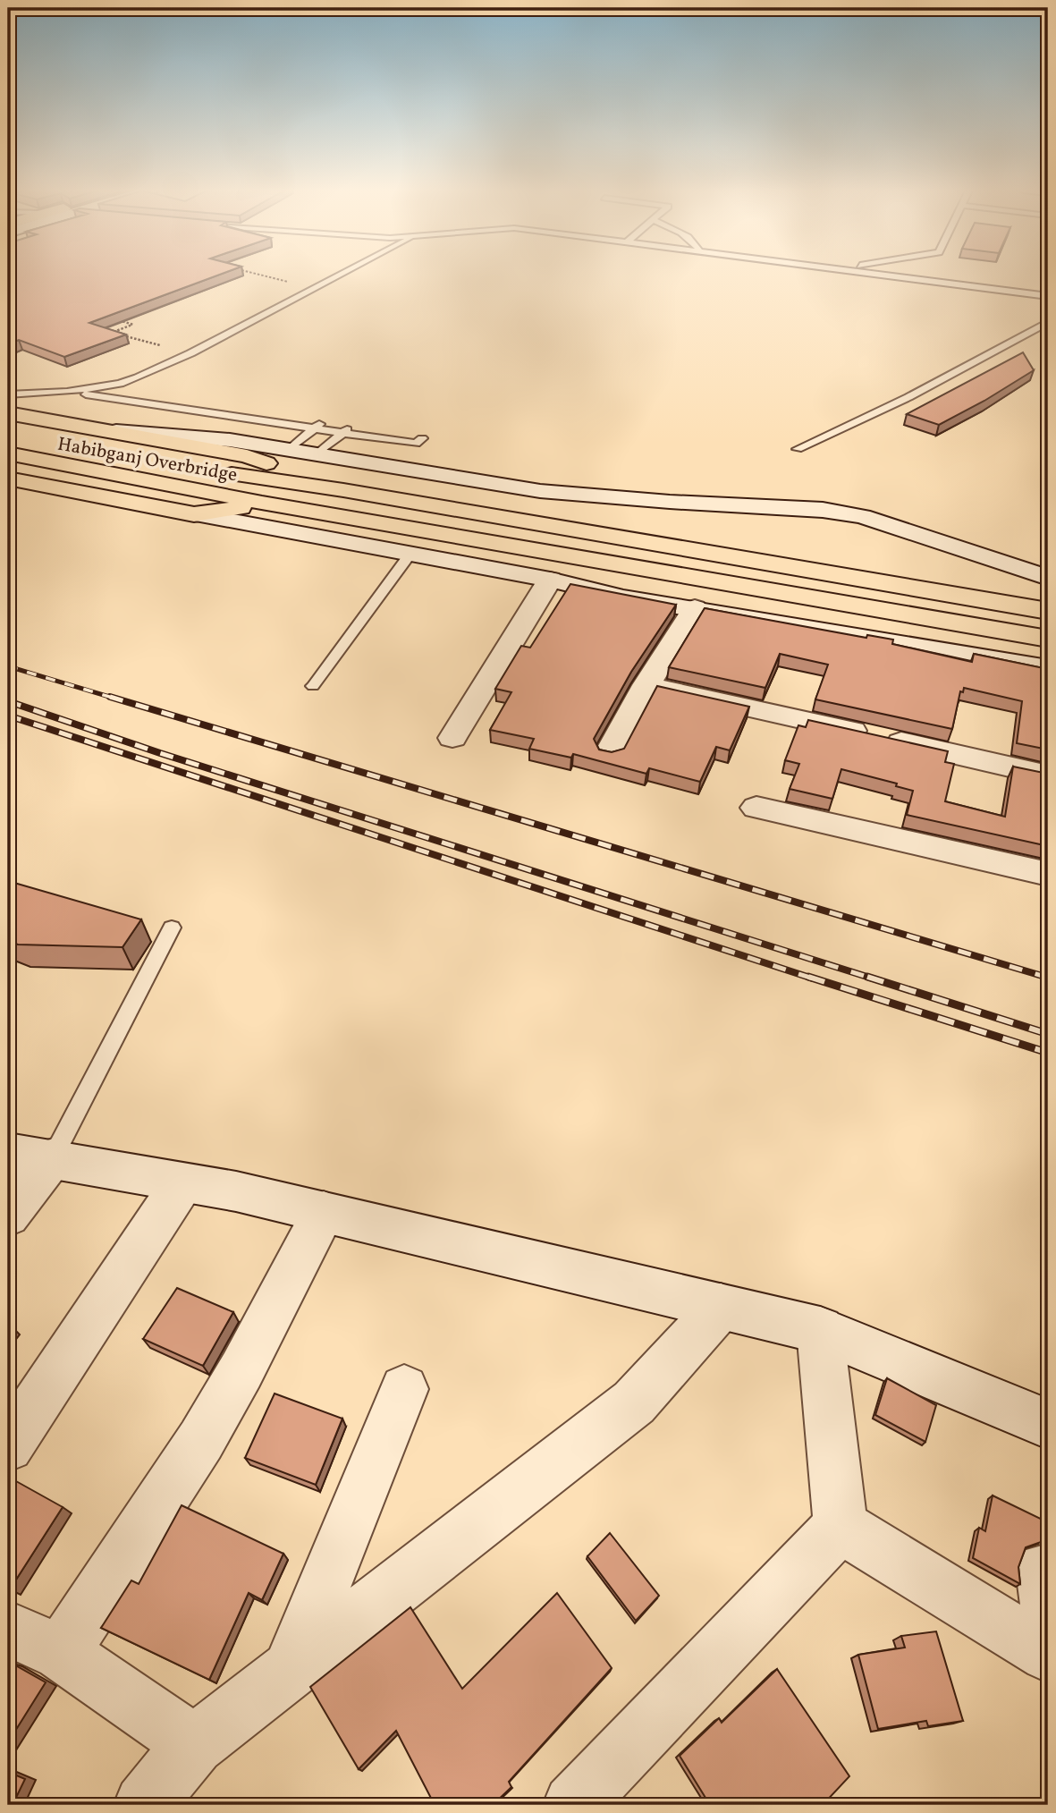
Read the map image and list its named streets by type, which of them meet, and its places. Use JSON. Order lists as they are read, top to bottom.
{
  "streets": {
    "main road": ["Habibganj Overbridge"]
  }
}
